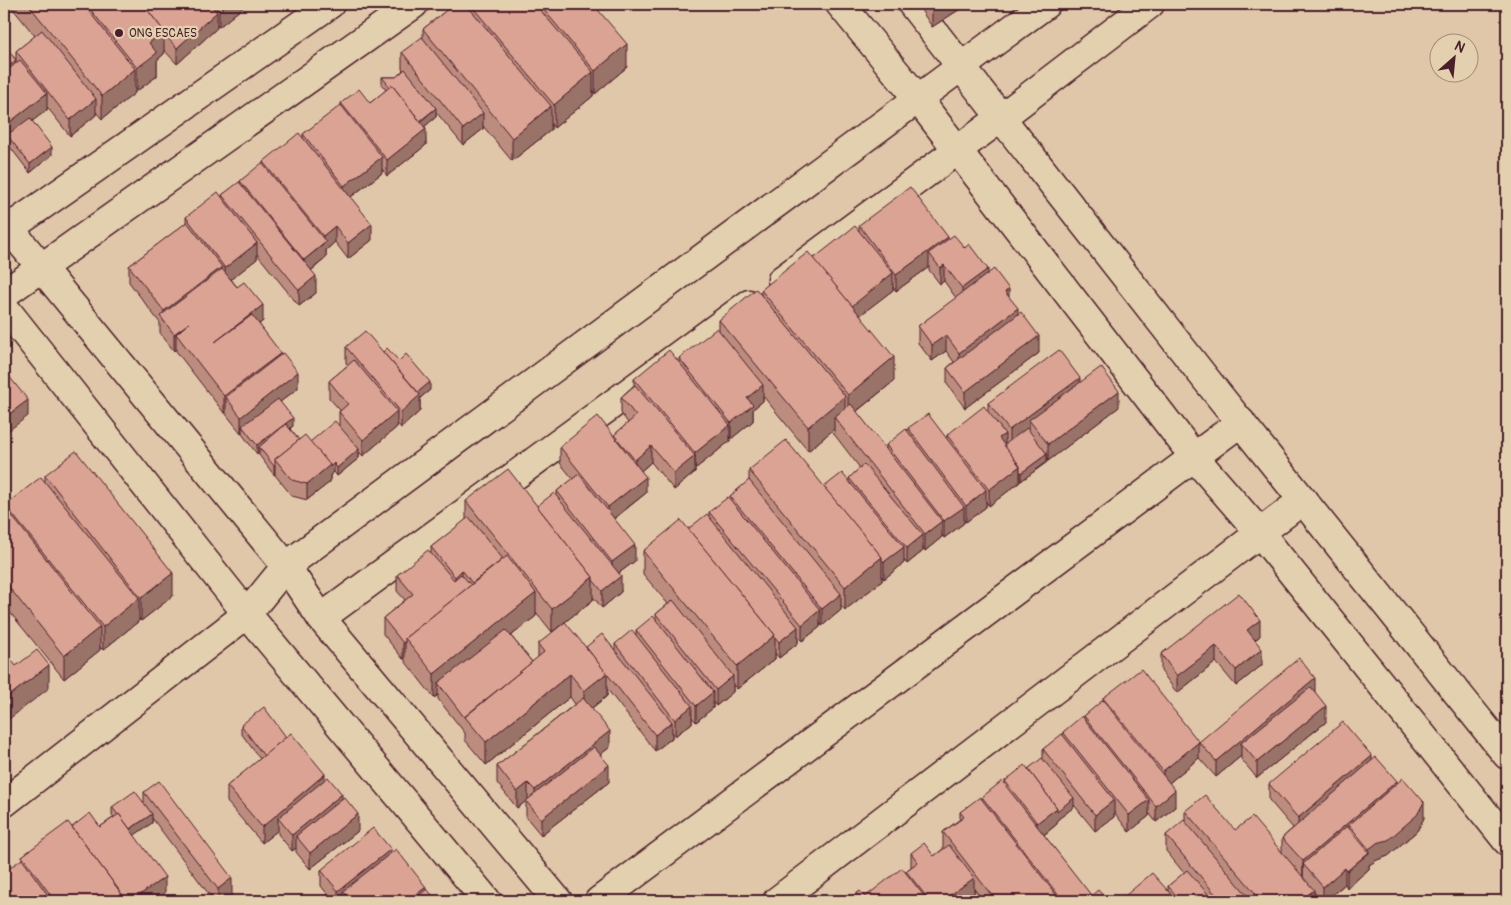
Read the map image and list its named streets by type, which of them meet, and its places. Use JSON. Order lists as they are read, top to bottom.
{
  "places": ["ONG ESCAES"],
  "north": "top right"
}
